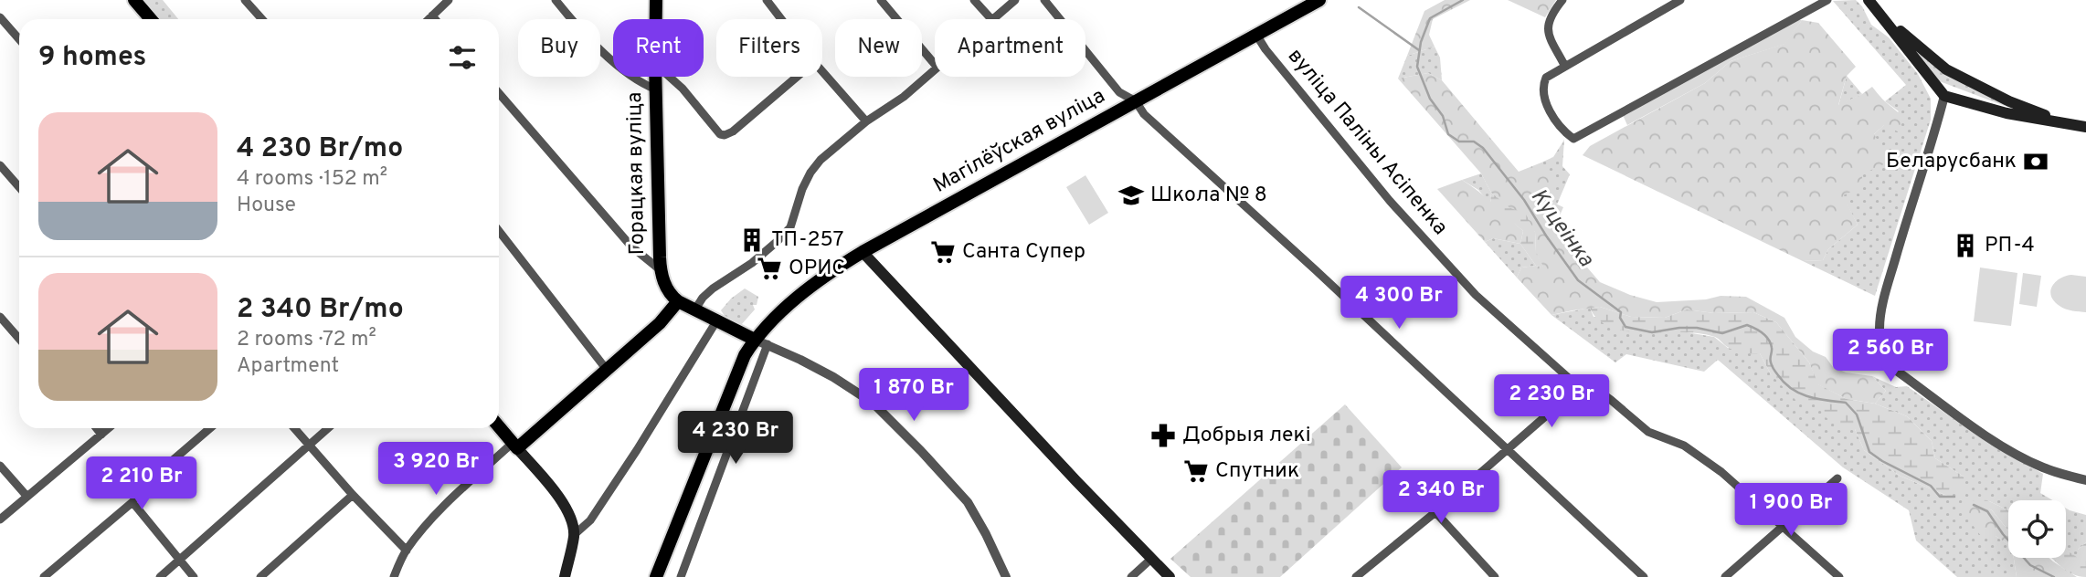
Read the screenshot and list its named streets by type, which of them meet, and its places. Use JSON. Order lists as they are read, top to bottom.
{
  "streets": {
    "main road": ["Магілёўская вуліца", "Горацкая вуліца"],
    "street": ["вуліца Паліны Асіпенка"]
  },
  "crossings": [
    ["Магілёўская вуліца", "вуліца Паліны Асіпенка"]
  ],
  "water": ["Куцеінка"],
  "places": {
    "bank": ["Беларусбанк"],
    "school or university": ["Школа № 8"],
    "building": ["ТП-257", "РП-4"],
    "supermarket": ["Санта Супер", "ОРИС", "Спутник"],
    "pharmacy": ["Добрыя лекі"]
  },
  "page": {
    "chip": [
      "Buy",
      "Rent",
      "Filters",
      "New",
      "Apartment"
    ],
    "heading": "9 homes",
    "list": [
      {
        "name": "4 230 Br/mo",
        "note": "4 rooms · 152 m² · House"
      },
      {
        "name": "2 340 Br/mo",
        "note": "2 rooms · 72 m² · Apartment"
      }
    ],
    "price": [
      "4 300 Br",
      "2 560 Br",
      "1 870 Br",
      "2 230 Br",
      "4 230 Br",
      "3 920 Br",
      "2 210 Br",
      "2 340 Br",
      "1 900 Br"
    ]
  }
}
